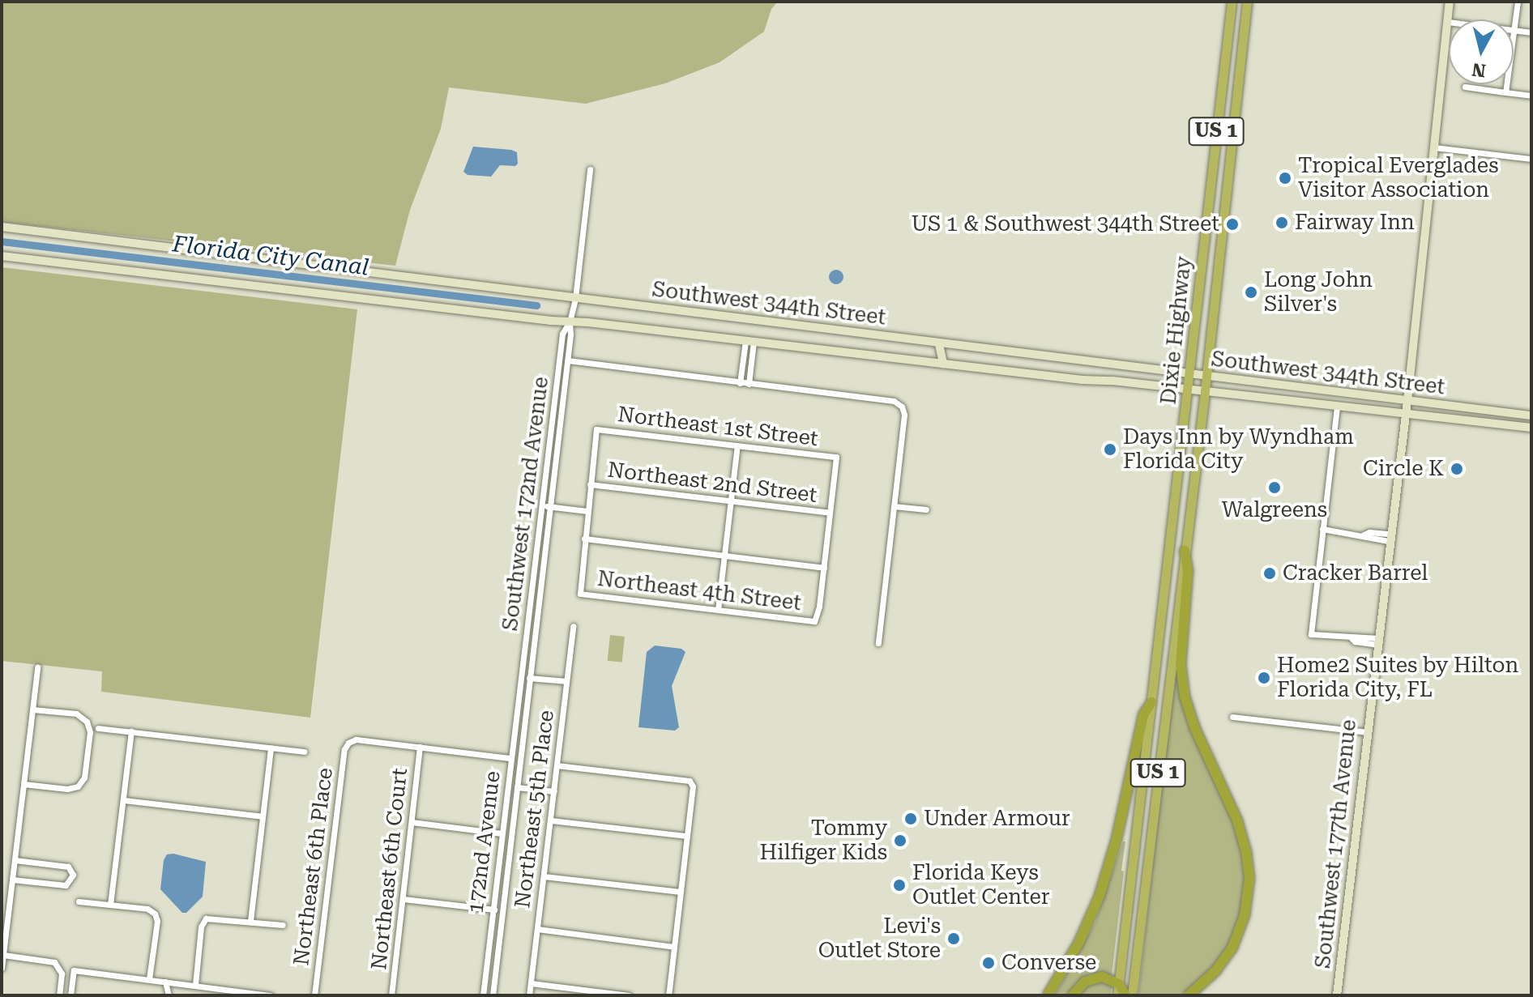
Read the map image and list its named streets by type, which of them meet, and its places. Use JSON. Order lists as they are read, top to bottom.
{
  "streets": {
    "highway": ["US 1", "Dixie Highway"],
    "main road": ["Southwest 344th Street", "Southwest 177th Avenue"],
    "street": [
      "Northeast 1st Street",
      "Northeast 2nd Street",
      "Southwest 172nd Avenue",
      "Northeast 4th Street",
      "Northeast 5th Place",
      "172nd Avenue",
      "Northeast 6th Place",
      "Northeast 6th Court"
    ]
  },
  "crossings": [
    ["US 1", "Dixie Highway"],
    ["Southwest 344th Street", "Dixie Highway"],
    ["Southwest 344th Street", "Southwest 172nd Avenue"],
    ["Southwest 344th Street", "Southwest 177th Avenue"],
    ["Northeast 1st Street", "Northeast 2nd Street"],
    ["Southwest 172nd Avenue", "172nd Avenue"],
    ["Northeast 6th Place", "Northeast 6th Court"]
  ],
  "water": ["Florida City Canal"],
  "places": [
    "Tropical Everglades Visitor Association",
    "Fairway Inn",
    "US 1 & Southwest 344th Street",
    "Long John Silver's",
    "Days Inn by Wyndham Florida City",
    "Circle K",
    "Walgreens",
    "Cracker Barrel",
    "Home2 Suites by Hilton Florida City, FL",
    "Under Armour",
    "Tommy Hilfiger Kids",
    "Florida Keys Outlet Center",
    "Levi's Outlet Store",
    "Converse"
  ],
  "north": "bottom"
}
